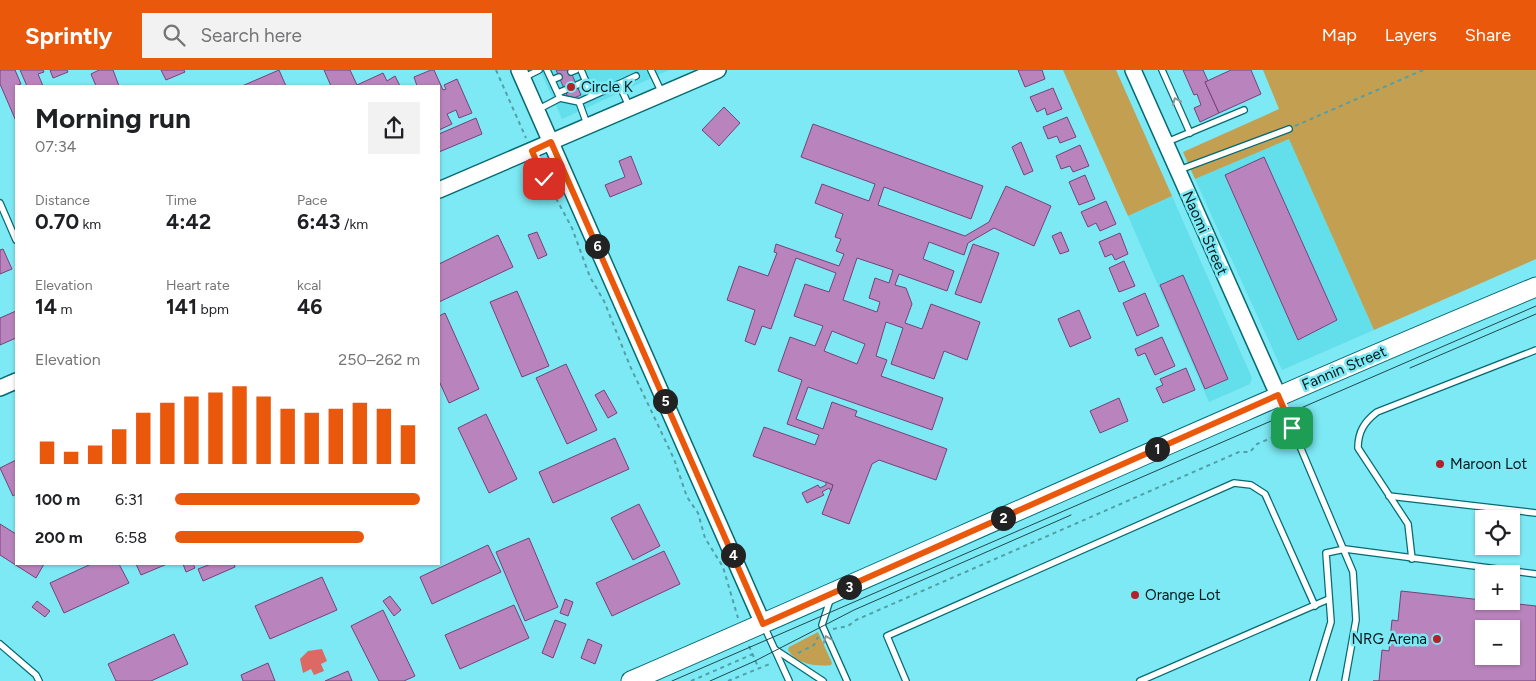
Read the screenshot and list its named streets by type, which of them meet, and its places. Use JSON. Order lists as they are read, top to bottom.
{
  "streets": {
    "main road": ["Fannin Street"],
    "street": ["Naomi Street"]
  },
  "crossings": [
    ["Naomi Street", "Fannin Street"]
  ],
  "places": [
    "Circle K",
    "Maroon Lot",
    "Orange Lot",
    "NRG Arena"
  ],
  "page": {
    "header": "Sprintly",
    "search": "Search here",
    "nav": ["Map", "Layers", "Share"],
    "heading": ["Morning run", "07:34"],
    "stats": [
      ["Distance", "0.70 km"],
      ["Time", "4:42"],
      ["Pace", "6:43 /km"],
      ["Elevation", "14 m"],
      ["Heart rate", "141 bpm"],
      ["kcal", "46"]
    ],
    "pins": [
      "6",
      "5",
      "1",
      "2",
      "4",
      "3"
    ],
    "chart": ["Elevation", "250–262 m"],
    "list": [
      {
        "name": "100 m",
        "note": "6:31"
      },
      {
        "name": "200 m",
        "note": "6:58"
      }
    ],
    "map_buttons": ["+", "−"]
  }
}
